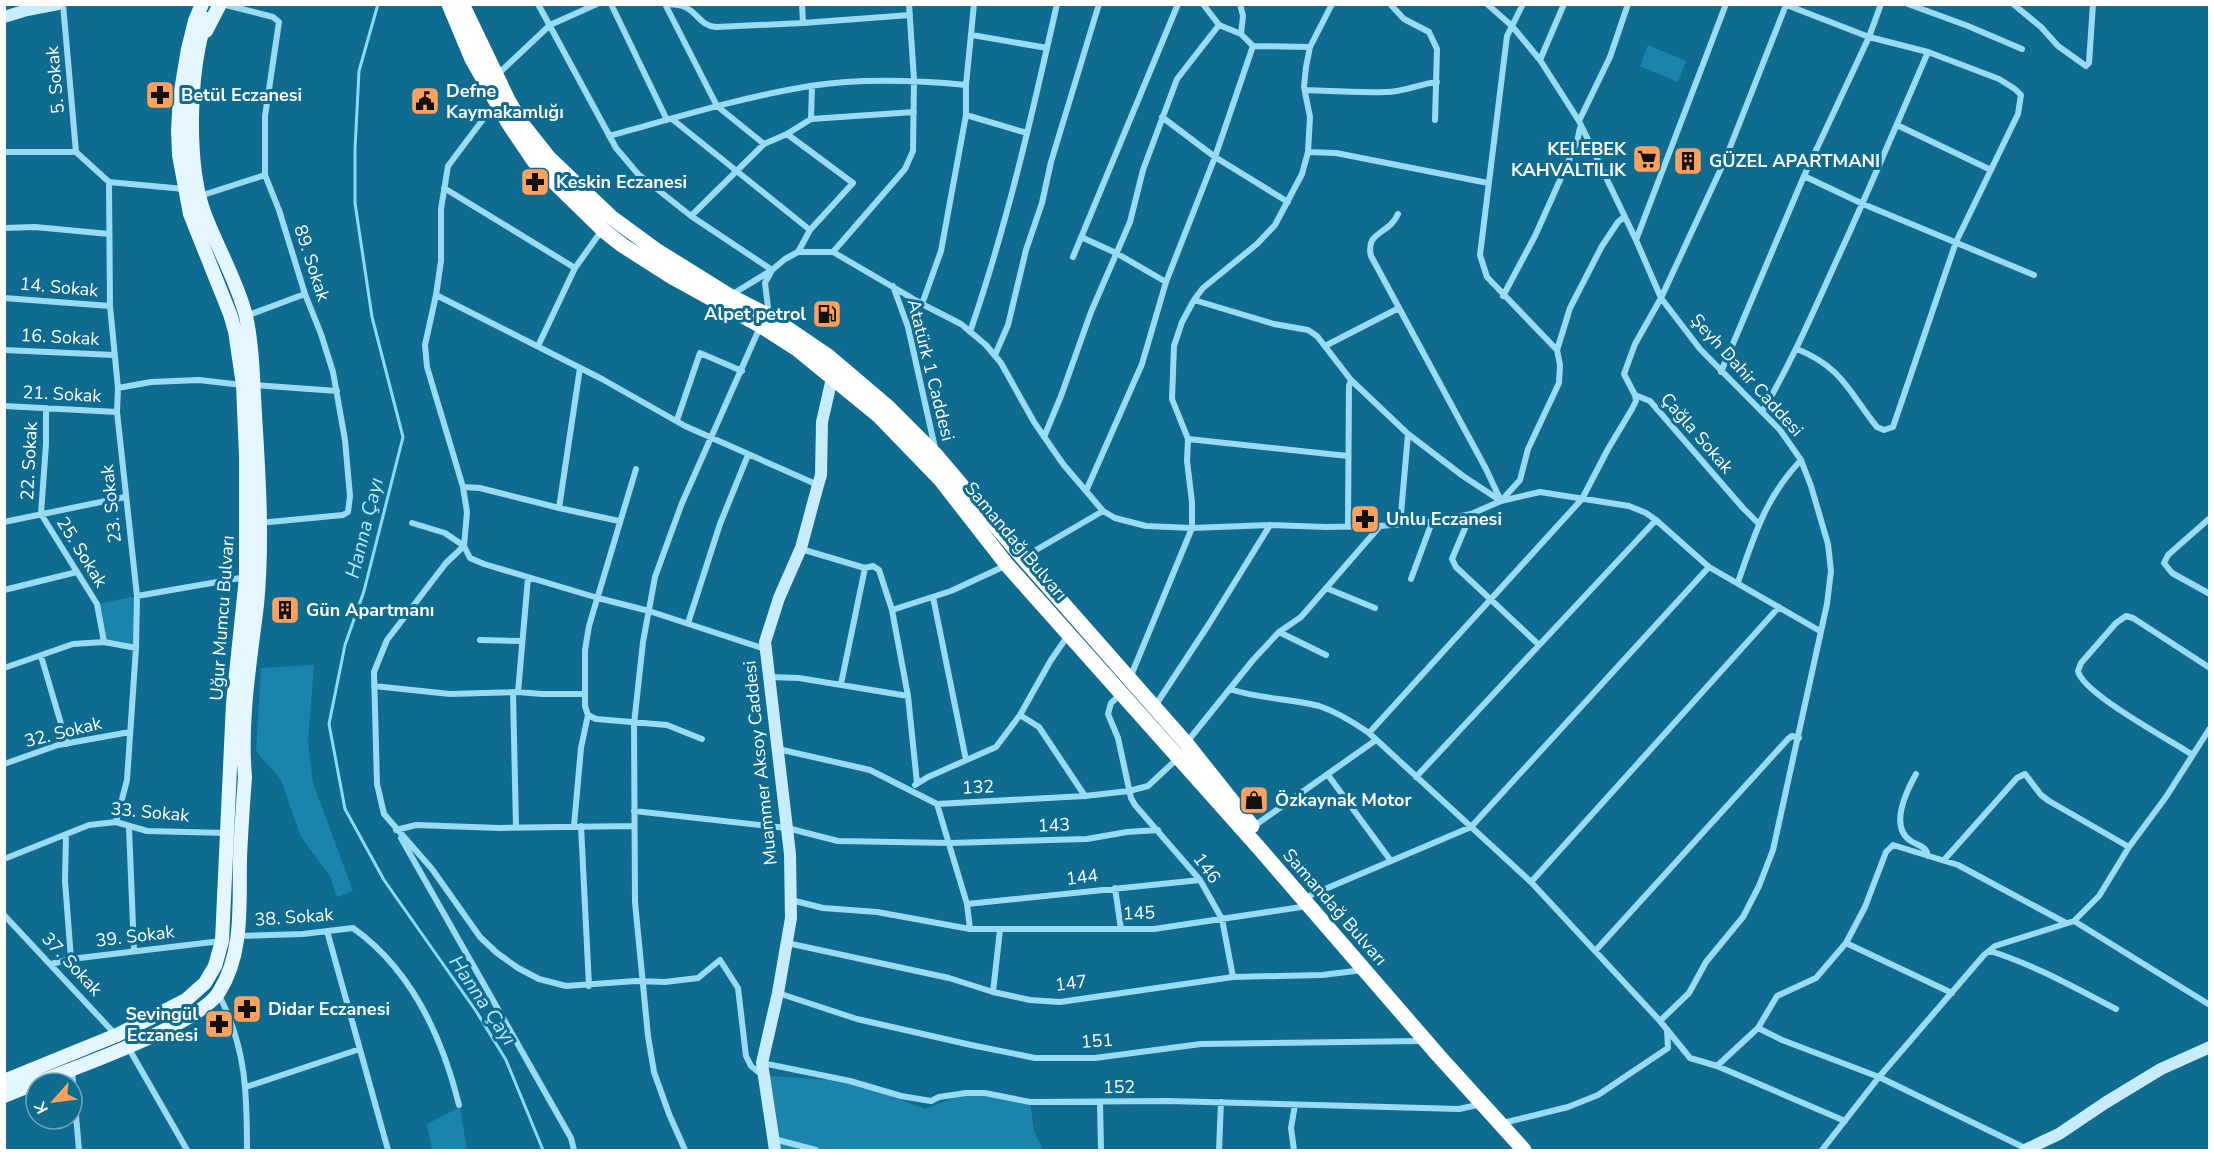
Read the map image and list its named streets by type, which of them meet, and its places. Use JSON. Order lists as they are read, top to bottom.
{
  "streets": {
    "highway": ["Samandağ Bulvarı"],
    "main road": ["Uğur Mumcu Bulvarı"],
    "street": [
      "5. Sokak",
      "89. Sokak",
      "14. Sokak",
      "16. Sokak",
      "Atatürk 1 Caddesi",
      "Şeyh Dahir Caddesi",
      "21. Sokak",
      "Çağla Sokak",
      "22. Sokak",
      "23. Sokak",
      "25. Sokak",
      "32. Sokak",
      "Muammer Aksoy Caddesi",
      "132",
      "33. Sokak",
      "143",
      "146",
      "144",
      "145",
      "38. Sokak",
      "39. Sokak",
      "37. Sokak",
      "147",
      "151",
      "152"
    ]
  },
  "crossings": [
    ["89. Sokak", "Uğur Mumcu Bulvarı"],
    ["14. Sokak", "23. Sokak"],
    ["16. Sokak", "23. Sokak"],
    ["Atatürk 1 Caddesi", "Samandağ Bulvarı"],
    ["Şeyh Dahir Caddesi", "Çağla Sokak"],
    ["21. Sokak", "22. Sokak"],
    ["21. Sokak", "23. Sokak"],
    ["22. Sokak", "25. Sokak"],
    ["23. Sokak", "32. Sokak"],
    ["23. Sokak", "33. Sokak"],
    ["Samandağ Bulvarı", "Muammer Aksoy Caddesi"],
    ["Samandağ Bulvarı", "132"],
    ["Samandağ Bulvarı", "145"],
    ["Samandağ Bulvarı", "147"],
    ["Samandağ Bulvarı", "151"],
    ["Samandağ Bulvarı", "152"],
    ["Uğur Mumcu Bulvarı", "33. Sokak"],
    ["Uğur Mumcu Bulvarı", "38. Sokak"],
    ["Uğur Mumcu Bulvarı", "39. Sokak"],
    ["Uğur Mumcu Bulvarı", "37. Sokak"],
    ["Muammer Aksoy Caddesi", "132"],
    ["Muammer Aksoy Caddesi", "143"],
    ["Muammer Aksoy Caddesi", "145"],
    ["Muammer Aksoy Caddesi", "147"],
    ["Muammer Aksoy Caddesi", "151"],
    ["Muammer Aksoy Caddesi", "152"],
    ["132", "146"],
    ["143", "146"],
    ["146", "144"],
    ["146", "145"],
    ["146", "147"],
    ["39. Sokak", "37. Sokak"]
  ],
  "water": ["Hanna Çayı"],
  "places": {
    "pharmacy": [
      "Betül Eczanesi",
      "Keskin Eczanesi",
      "Unlu Eczanesi",
      "Didar Eczanesi",
      "Sevingül Eczanesi"
    ],
    "public building": ["Defne Kaymakamlığı"],
    "supermarket": ["KELEBEK KAHVALTILIK"],
    "building": ["GÜZEL APARTMANI", "Gün Apartmanı"],
    "fuel station": ["Alpet petrol"],
    "shop": ["Özkaynak Motor"]
  },
  "north": "bottom left"
}
